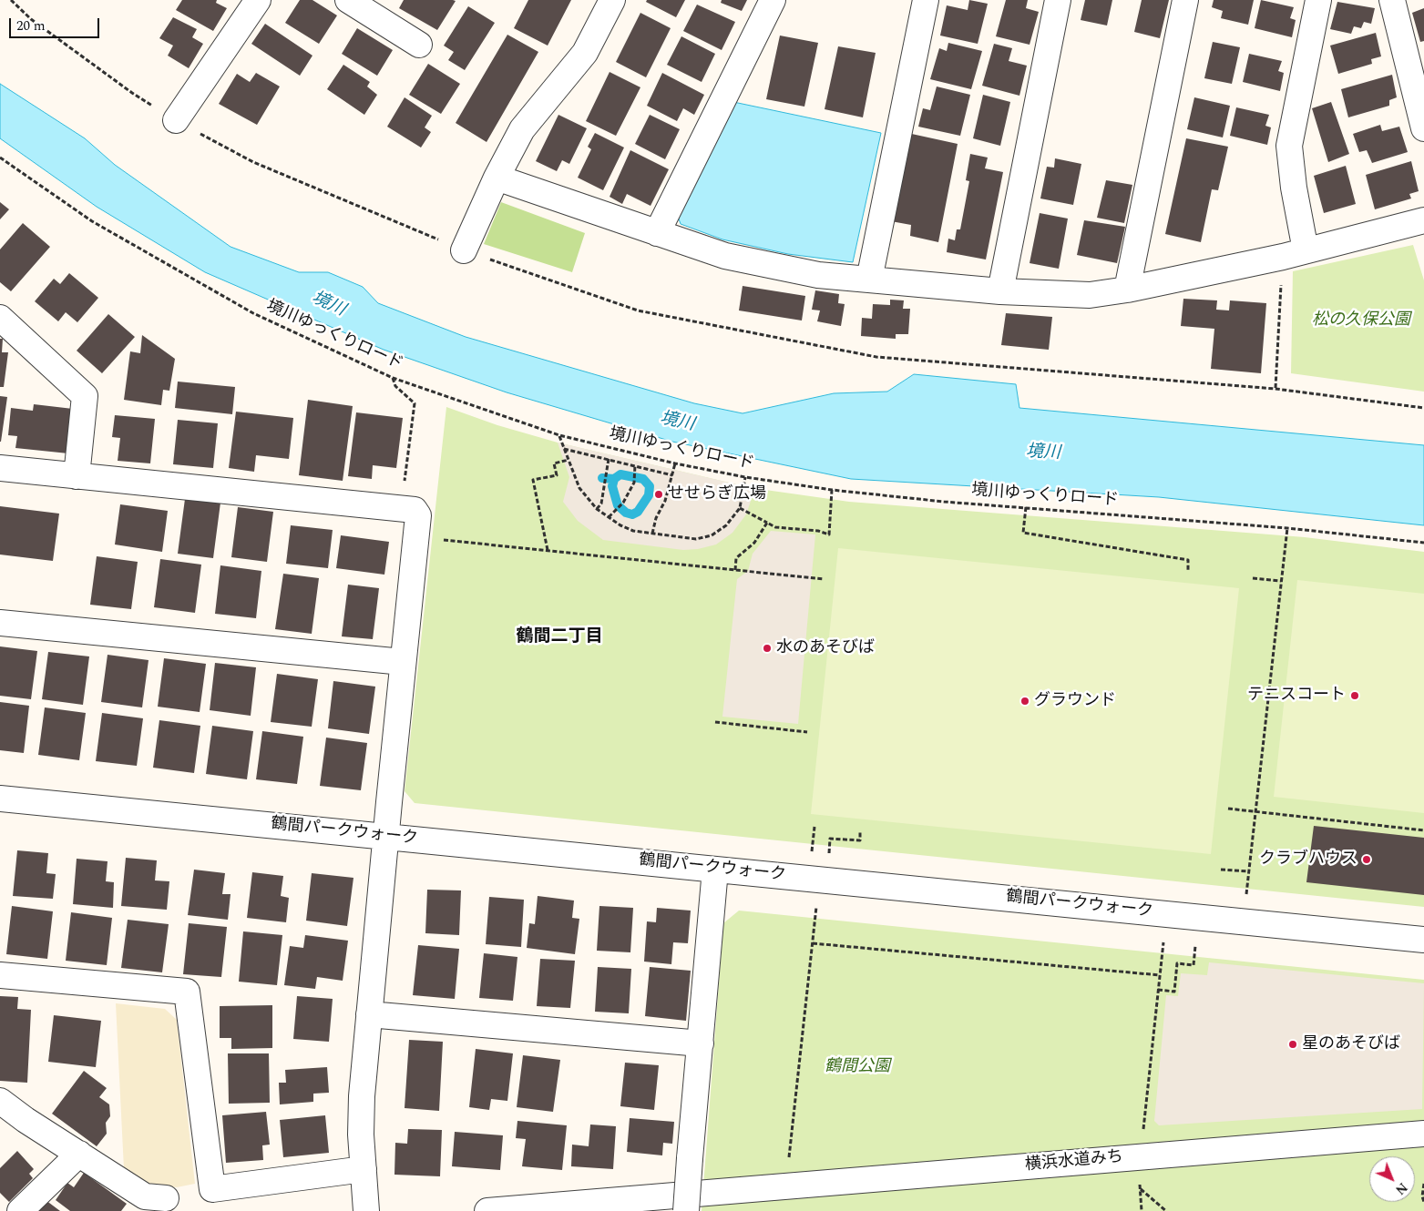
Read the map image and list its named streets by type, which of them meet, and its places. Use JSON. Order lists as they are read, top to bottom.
{
  "streets": {
    "street": ["鶴間パークウォーク", "横浜水道みち"],
    "path": ["境川ゆっくりロード"]
  },
  "districts": ["鶴間二丁目"],
  "water": ["境川"],
  "parks": ["松の久保公園", "鶴間公園"],
  "places": [
    "せせらぎ広場",
    "水のあそびば",
    "テニスコート",
    "グラウンド",
    "クラブハウス",
    "星のあそびば"
  ],
  "scale_bar": "20 m",
  "north": "bottom right"
}
